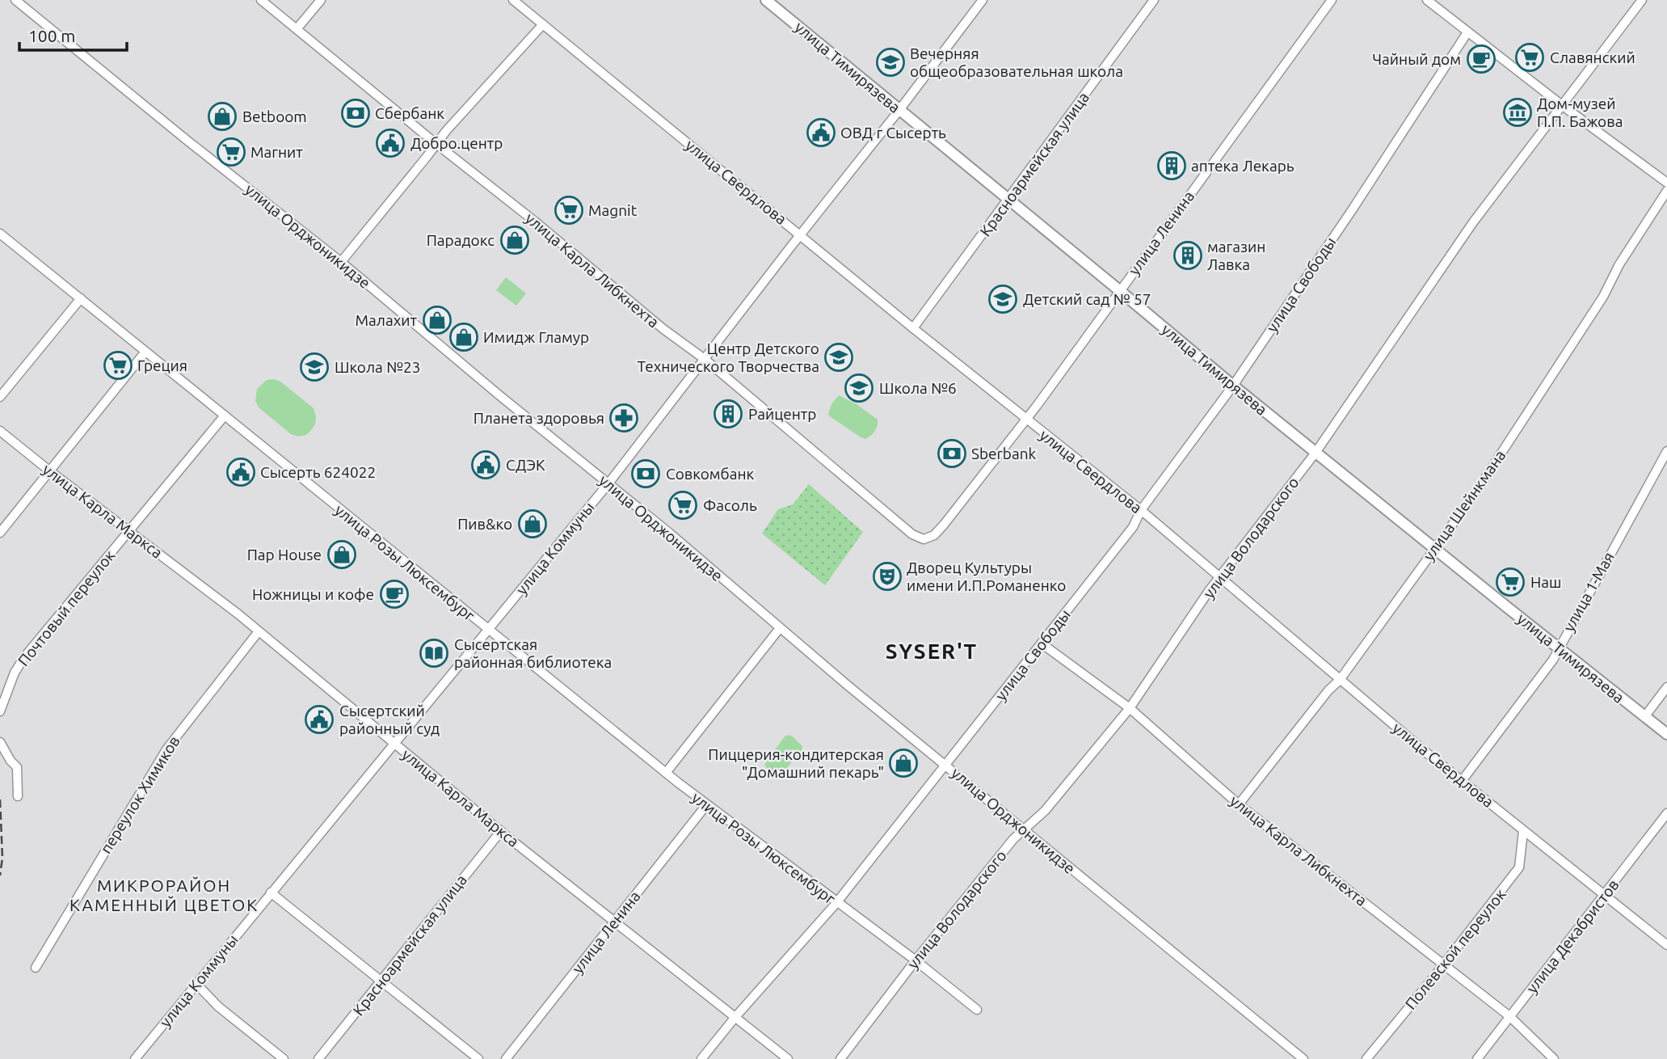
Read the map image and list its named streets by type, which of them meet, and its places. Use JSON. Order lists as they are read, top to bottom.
{
  "streets": {
    "main road": ["улица Тимирязева"],
    "street": [
      "Красноармейская улица",
      "улица Свердлова",
      "улица Ленина",
      "улица Орджоникидзе",
      "улица Карла Либкнехта",
      "улица Свободы",
      "улица Шейнкмана",
      "улица Карла Маркса",
      "улица Володарского",
      "улица Коммуны",
      "улица Розы Люксембург",
      "улица 1-Мая",
      "Почтовый переулок",
      "переулок Химиков",
      "улица Декабристов",
      "Полевской переулок"
    ]
  },
  "crossings": [
    ["улица Тимирязева", "Красноармейская улица"],
    ["улица Тимирязева", "улица Ленина"],
    ["улица Тимирязева", "улица Свободы"],
    ["улица Тимирязева", "улица Шейнкмана"],
    ["улица Тимирязева", "улица Володарского"],
    ["улица Тимирязева", "улица Коммуны"],
    ["улица Тимирязева", "улица 1-Мая"],
    ["Красноармейская улица", "улица Свердлова"],
    ["Красноармейская улица", "улица Карла Маркса"],
    ["улица Свердлова", "улица Ленина"],
    ["улица Свердлова", "улица Свободы"],
    ["улица Свердлова", "улица Шейнкмана"],
    ["улица Свердлова", "улица Володарского"],
    ["улица Свердлова", "улица Коммуны"],
    ["улица Свердлова", "улица 1-Мая"],
    ["улица Свердлова", "улица Декабристов"],
    ["улица Свердлова", "Полевской переулок"],
    ["улица Ленина", "улица Карла Либкнехта"],
    ["улица Ленина", "улица Карла Маркса"],
    ["улица Ленина", "улица Розы Люксембург"],
    ["улица Орджоникидзе", "улица Свободы"],
    ["улица Орджоникидзе", "улица Володарского"],
    ["улица Орджоникидзе", "улица Коммуны"],
    ["улица Карла Либкнехта", "улица Свободы"],
    ["улица Карла Либкнехта", "улица Шейнкмана"],
    ["улица Карла Либкнехта", "улица Володарского"],
    ["улица Карла Либкнехта", "улица Коммуны"],
    ["улица Карла Либкнехта", "улица Декабристов"],
    ["улица Карла Либкнехта", "Полевской переулок"],
    ["улица Свободы", "улица Карла Маркса"],
    ["улица Свободы", "улица Розы Люксембург"],
    ["улица Карла Маркса", "улица Коммуны"],
    ["улица Карла Маркса", "Почтовый переулок"],
    ["улица Карла Маркса", "переулок Химиков"],
    ["улица Володарского", "улица Розы Люксембург"],
    ["улица Коммуны", "улица Розы Люксембург"],
    ["улица Розы Люксембург", "Почтовый переулок"]
  ],
  "districts": ["SYSER'T", "МИКРОРАЙОН КАМЕННЫЙ ЦВЕТОК"],
  "places": {
    "supermarket": [
      "Славянский",
      "Магнит",
      "Magnit",
      "Греция",
      "Фасоль",
      "Наш"
    ],
    "cafe": ["Чайный дом", "Ножницы и кофе"],
    "school or university": [
      "Вечерняя общеобразовательная школа",
      "Детский сад № 57",
      "Центр Детского Технического Творчества",
      "Школа №23",
      "Школа №6"
    ],
    "museum": ["Дом-музей П.П. Бажова"],
    "bank": ["Сбербанк", "Sberbank", "Совкомбанк"],
    "shop": [
      "Betboom",
      "Парадокс",
      "Малахит",
      "Имидж Гламур",
      "Пив&ко",
      "Пар House",
      "Пиццерия-кондитерская \"Домашний пекарь\""
    ],
    "public building": [
      "ОВД г Сысерть",
      "Добро.центр",
      "СДЭК",
      "Сысерть 624022",
      "Сысертский районный суд"
    ],
    "building": ["аптека Лекарь", "магазин Лавка", "Райцентр"],
    "pharmacy": ["Планета здоровья"],
    "theatre": ["Дворец Культуры имени И.П.Романенко"],
    "library": ["Сысертская районная библиотека"]
  },
  "scale_bar": "100 m"
}
